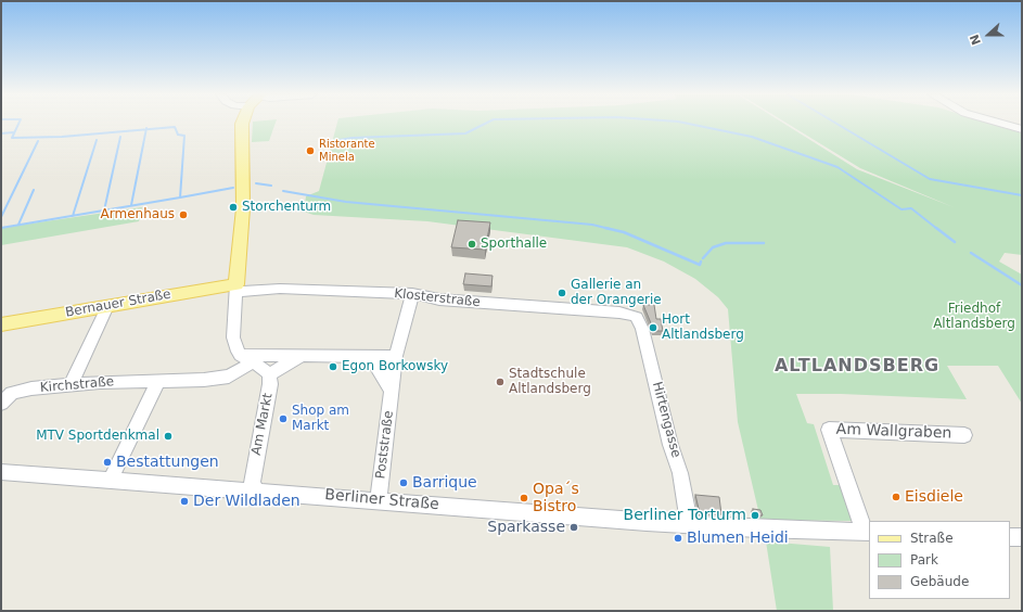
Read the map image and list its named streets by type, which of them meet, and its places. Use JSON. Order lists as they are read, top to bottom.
{
  "streets": {
    "main road": ["Bernauer Straße"],
    "street": [
      "Klosterstraße",
      "Kirchstraße",
      "Hirtengasse",
      "Am Markt",
      "Am Wallgraben",
      "Poststraße",
      "Berliner Straße"
    ]
  },
  "crossings": [
    ["Klosterstraße", "Bernauer Straße"],
    ["Klosterstraße", "Hirtengasse"],
    ["Klosterstraße", "Poststraße"],
    ["Hirtengasse", "Berliner Straße"],
    ["Am Markt", "Berliner Straße"],
    ["Am Wallgraben", "Berliner Straße"],
    ["Poststraße", "Berliner Straße"]
  ],
  "districts": ["ALTLANDSBERG"],
  "parks": ["Friedhof Altlandsberg"],
  "places": [
    "Ristorante Minela",
    "Storchenturm",
    "Armenhaus",
    "Sporthalle",
    "Gallerie an der Orangerie",
    "Hort Altlandsberg",
    "Egon Borkowsky",
    "Stadtschule Altlandsberg",
    "Shop am Markt",
    "MTV Sportdenkmal",
    "Bestattungen",
    "Barrique",
    "Eisdiele",
    "Opa´s Bistro",
    "Der Wildladen",
    "Berliner Torturm",
    "Sparkasse",
    "Blumen Heidi"
  ],
  "legend": ["Straße", "Park", "Gebäude"],
  "north": "left"
}
